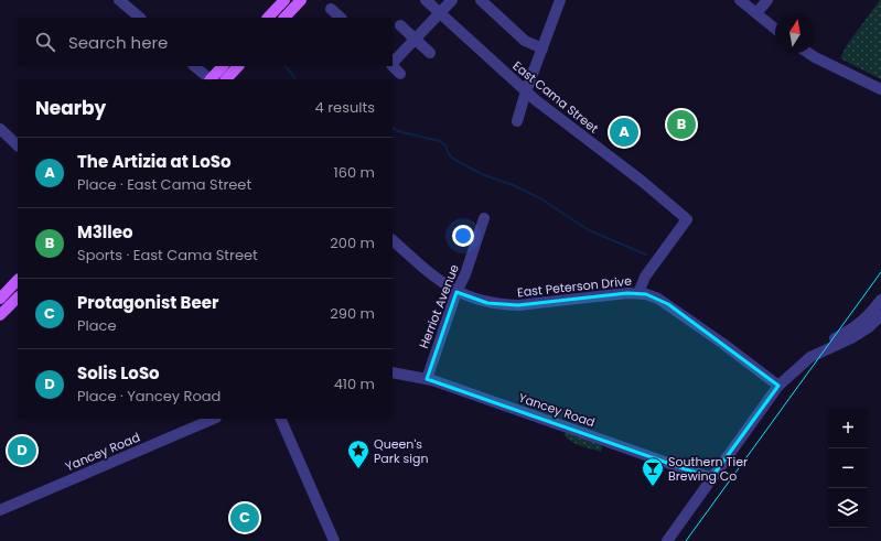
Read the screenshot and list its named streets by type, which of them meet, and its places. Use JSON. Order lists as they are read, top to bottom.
{
  "streets": {
    "street": [
      "East Cama Street",
      "East Peterson Drive",
      "Herriot Avenue",
      "Yancey Road"
    ]
  },
  "crossings": [
    ["East Cama Street", "East Peterson Drive"],
    ["East Peterson Drive", "Herriot Avenue"],
    ["Herriot Avenue", "Yancey Road"]
  ],
  "places": {
    "place": ["Queen's Park sign"],
    "bar": ["Southern Tier Brewing Co"]
  },
  "north": "top",
  "page": {
    "search": "Search here",
    "heading": ["Nearby", "4 results"],
    "pins": [
      "B",
      "A",
      "D",
      "C"
    ],
    "list": [
      {
        "mark": "A",
        "name": "The Artizia at LoSo",
        "note": "Place · East Cama Street",
        "value": "160 m"
      },
      {
        "mark": "B",
        "name": "M3lleo",
        "note": "Sports · East Cama Street",
        "value": "200 m"
      },
      {
        "mark": "C",
        "name": "Protagonist Beer",
        "note": "Place",
        "value": "290 m"
      },
      {
        "mark": "D",
        "name": "Solis LoSo",
        "note": "Place · Yancey Road",
        "value": "410 m"
      }
    ],
    "map_buttons": ["+", "−"]
  }
}
